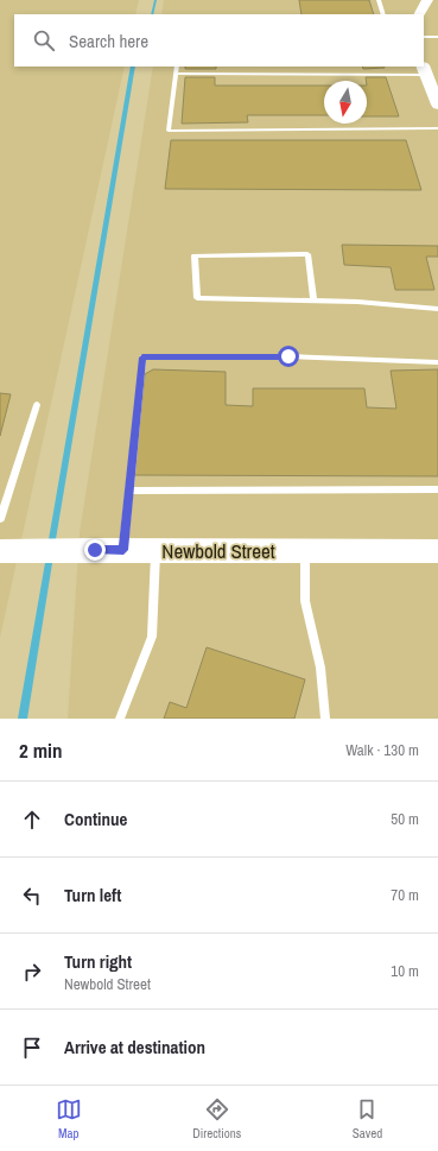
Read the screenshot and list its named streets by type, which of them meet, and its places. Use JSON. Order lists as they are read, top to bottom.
{
  "streets": {
    "street": ["Newbold Street"]
  },
  "north": "bottom",
  "page": {
    "search": "Search here",
    "heading": ["2 min", "Walk · 130 m"],
    "list": [
      ["Continue", "50 m"],
      ["Turn left", "70 m"],
      ["Turn right", "Newbold Street", "10 m"],
      "Arrive at destination"
    ],
    "nav": ["Map", "Directions", "Saved"]
  }
}
